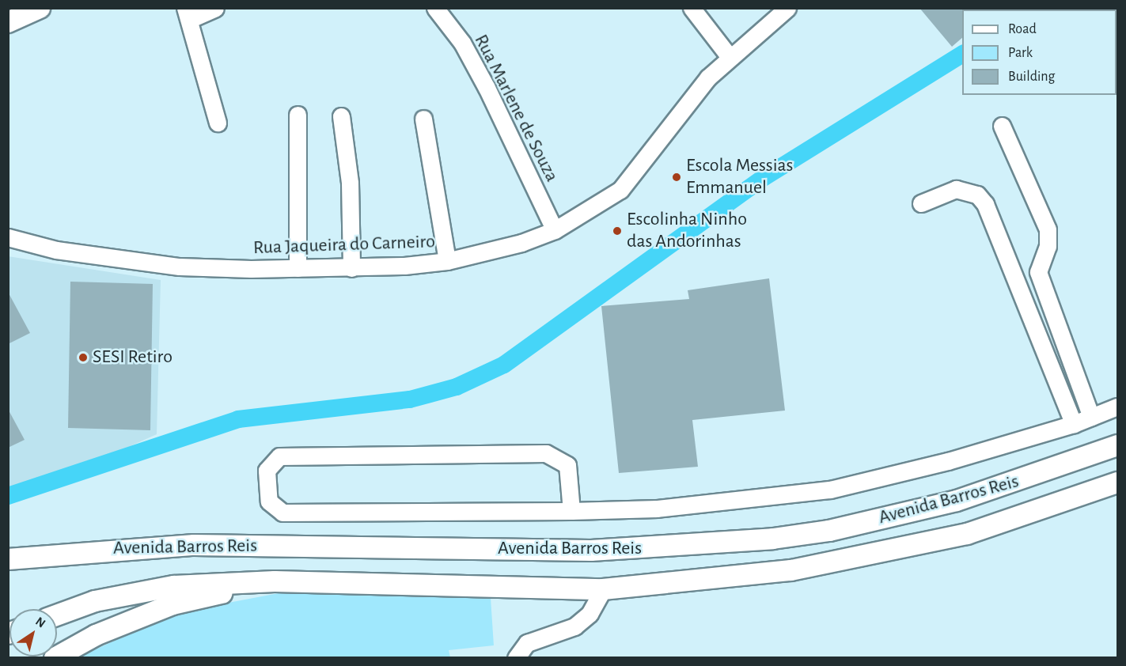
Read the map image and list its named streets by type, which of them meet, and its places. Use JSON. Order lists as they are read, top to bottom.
{
  "streets": {
    "main road": ["Avenida Barros Reis"],
    "street": ["Rua Marlene de Souza", "Rua Jaqueira do Carneiro"]
  },
  "crossings": [
    ["Rua Marlene de Souza", "Rua Jaqueira do Carneiro"]
  ],
  "places": ["Escola Messias Emmanuel", "Escolinha Ninho das Andorinhas", "SESI Retiro"],
  "legend": ["Road", "Park", "Building"],
  "north": "top right"
}
